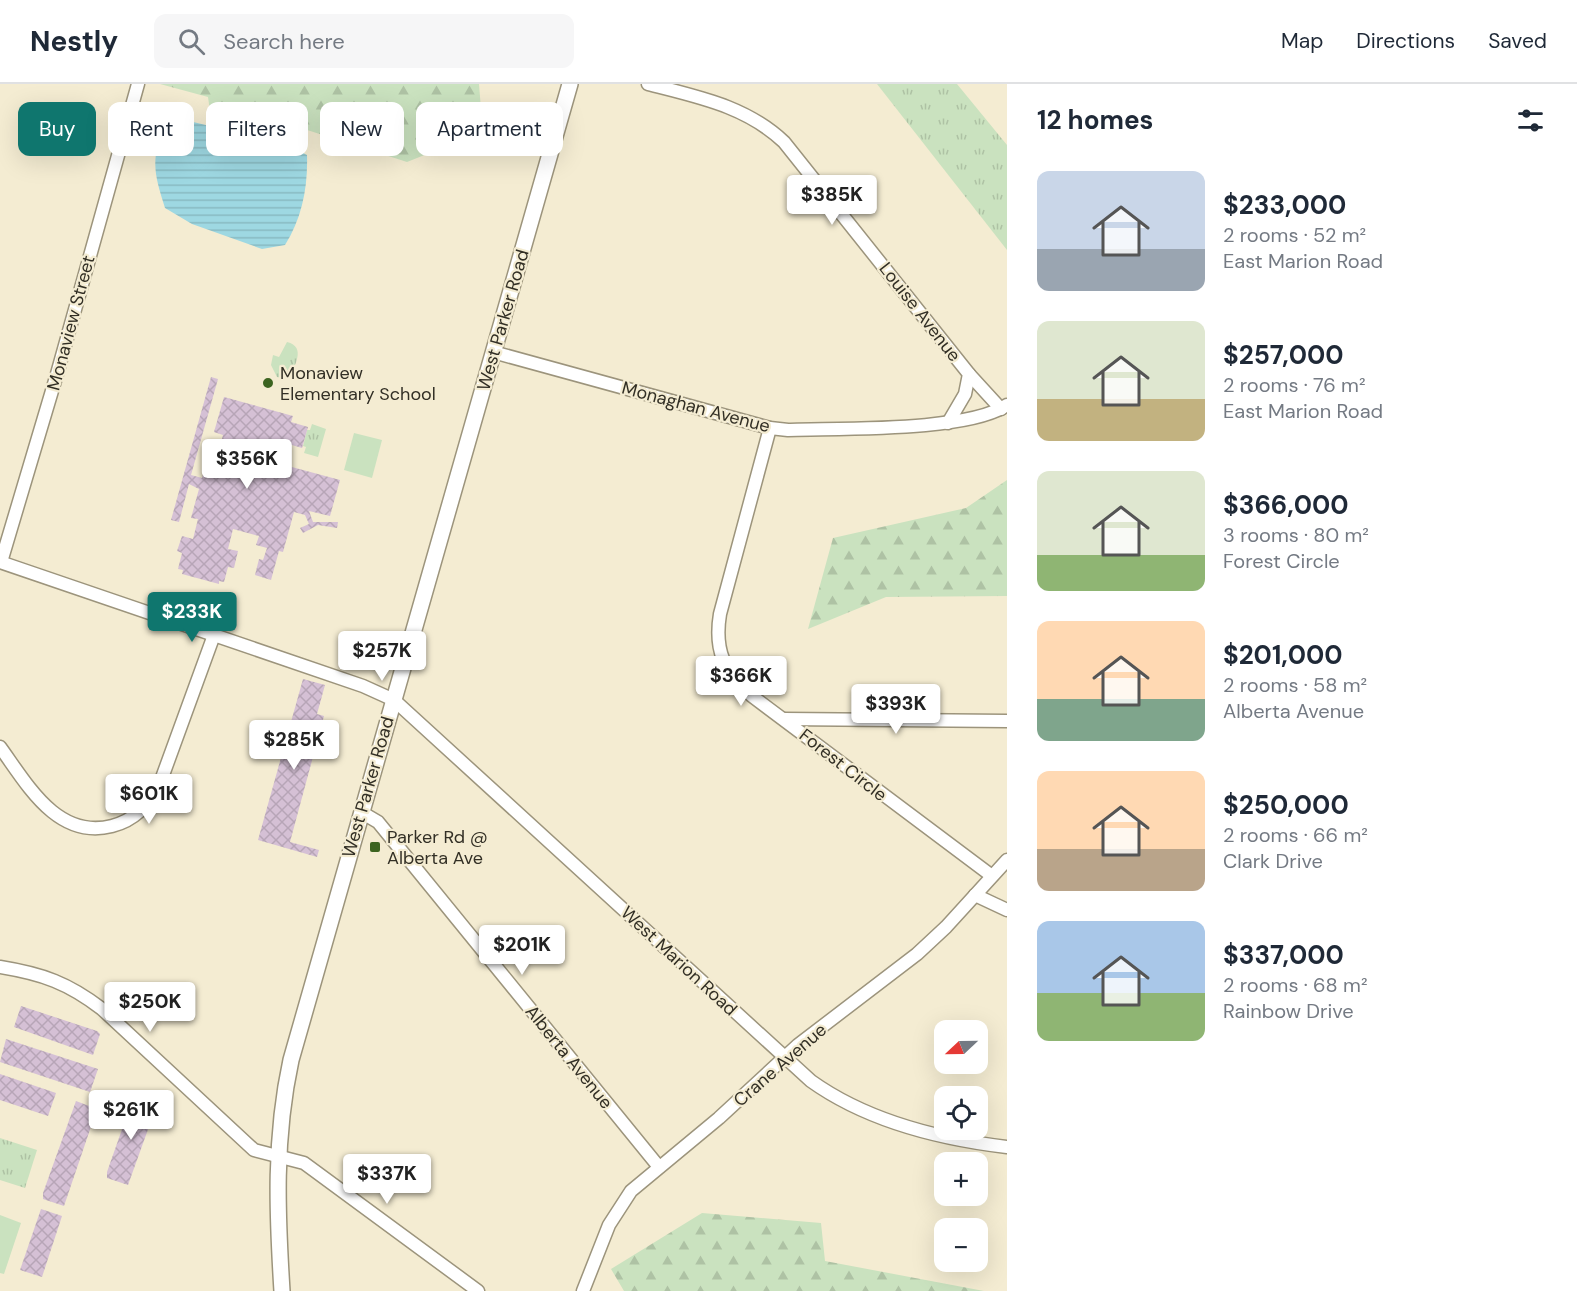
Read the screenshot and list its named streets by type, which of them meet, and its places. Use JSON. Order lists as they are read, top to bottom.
{
  "streets": {
    "street": [
      "Louise Avenue",
      "West Parker Road",
      "Monaview Street",
      "Monaghan Avenue",
      "Forest Circle",
      "West Marion Road",
      "Alberta Avenue",
      "Crane Avenue"
    ]
  },
  "crossings": [
    ["Louise Avenue", "Monaghan Avenue"],
    ["West Parker Road", "Monaghan Avenue"],
    ["West Parker Road", "West Marion Road"],
    ["West Parker Road", "Alberta Avenue"],
    ["Monaview Street", "West Marion Road"],
    ["Monaghan Avenue", "Forest Circle"],
    ["Forest Circle", "Crane Avenue"],
    ["West Marion Road", "Crane Avenue"],
    ["Alberta Avenue", "Crane Avenue"]
  ],
  "places": {
    "other": ["Monaview Elementary School"],
    "transit": ["Parker Rd @ Alberta Ave"]
  },
  "north": "left",
  "page": {
    "header": "Nestly",
    "search": "Search here",
    "nav": ["Map", "Directions", "Saved"],
    "heading": "12 homes",
    "chip": [
      "Buy",
      "Rent",
      "Filters",
      "New",
      "Apartment"
    ],
    "list": [
      {
        "name": "$233,000",
        "note": "2 rooms · 52 m² · East Marion Road"
      },
      {
        "name": "$257,000",
        "note": "2 rooms · 76 m² · East Marion Road"
      },
      {
        "name": "$366,000",
        "note": "3 rooms · 80 m² · Forest Circle"
      },
      {
        "name": "$201,000",
        "note": "2 rooms · 58 m² · Alberta Avenue"
      },
      {
        "name": "$250,000",
        "note": "2 rooms · 66 m² · Clark Drive"
      },
      {
        "name": "$337,000",
        "note": "2 rooms · 68 m² · Rainbow Drive"
      }
    ],
    "price": [
      "$385K",
      "$356K",
      "$233K",
      "$257K",
      "$366K",
      "$393K",
      "$285K",
      "$601K",
      "$201K",
      "$250K",
      "$261K",
      "$337K"
    ],
    "map_buttons": ["+", "−"]
  }
}
